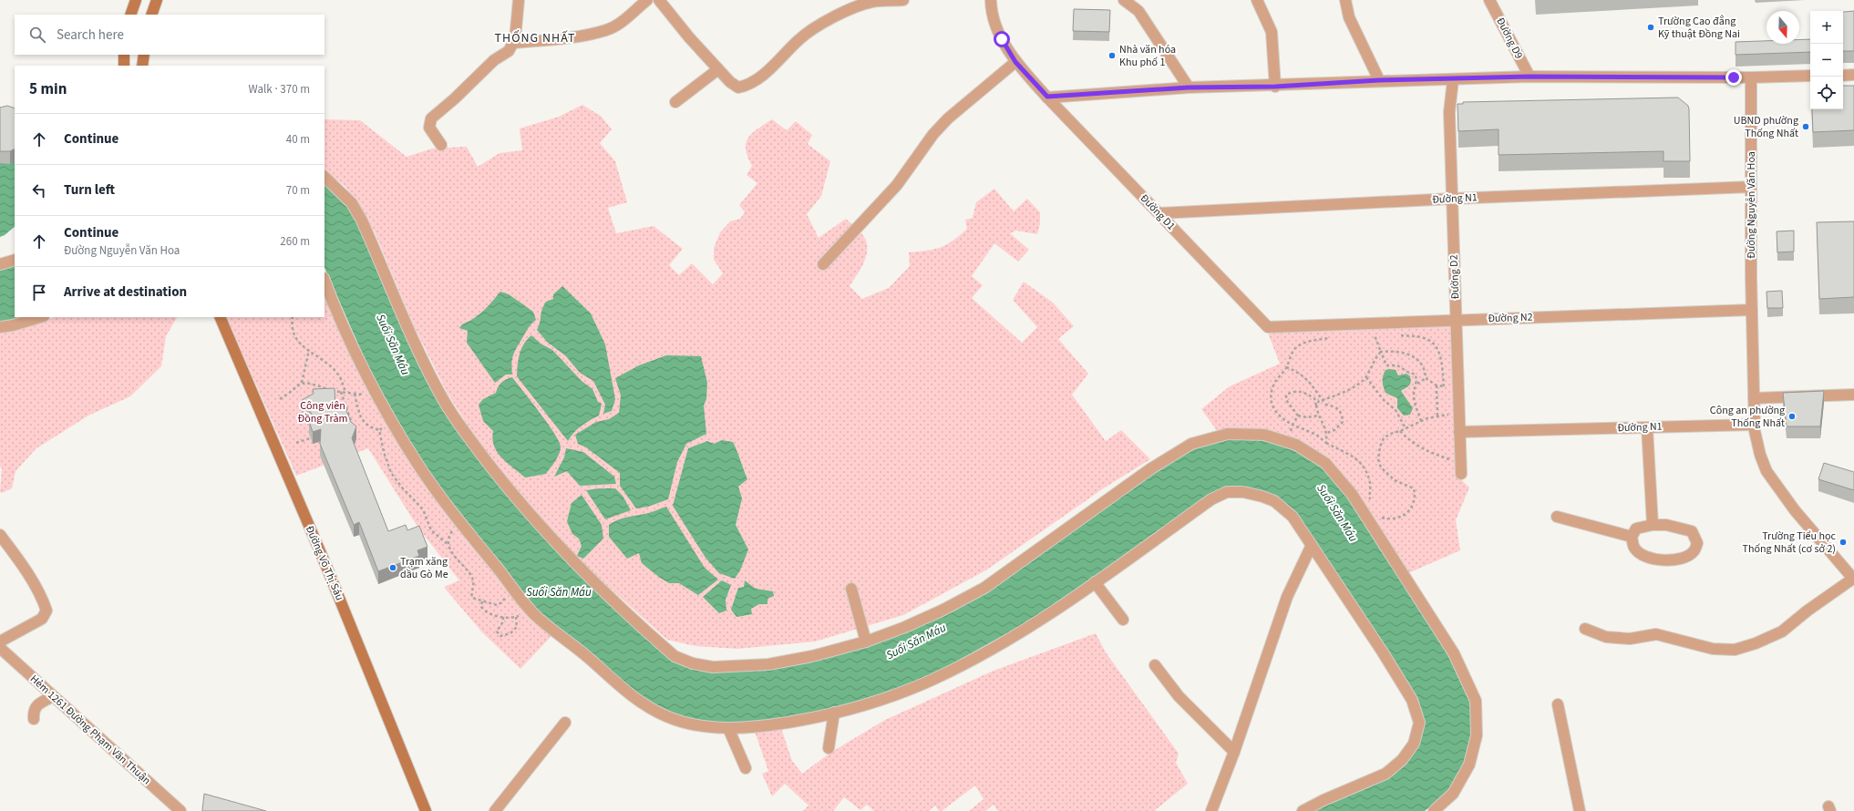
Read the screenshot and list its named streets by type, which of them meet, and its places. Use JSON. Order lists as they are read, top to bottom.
{
  "streets": {
    "main road": ["Đường Võ Thị Sáu"],
    "street": [
      "Đường D9",
      "Đường N1",
      "Đường Nguyễn Văn Hoa",
      "Đường D1",
      "Đường D2",
      "Đường N2",
      "Hẻm 1261 Đường Phạm Văn Thuận"
    ]
  },
  "crossings": [
    ["Đường N1", "Đường Nguyễn Văn Hoa"],
    ["Đường N1", "Đường D1"],
    ["Đường N1", "Đường D2"],
    ["Đường Nguyễn Văn Hoa", "Đường N2"],
    ["Đường D1", "Đường N2"],
    ["Đường D2", "Đường N2"]
  ],
  "districts": ["THỐNG NHẤT"],
  "water": ["Suối Săn Máu"],
  "parks": ["Công viên Đồng Tràm"],
  "places": [
    "Trường Cao đẳng Kỹ thuật Đồng Nai",
    "Nhà văn hóa Khu phố 1",
    "UBND phường Thống Nhất",
    "Công an phường Thống Nhất",
    "Trường Tiểu học Thống Nhất (cơ sở 2)",
    "Trạm xăng dầu Gò Me"
  ],
  "north": "bottom",
  "page": {
    "map_buttons": ["+", "−"],
    "search": "Search here",
    "heading": ["5 min", "Walk · 370 m"],
    "list": [
      ["Continue", "40 m"],
      ["Turn left", "70 m"],
      ["Continue", "Đường Nguyễn Văn Hoa", "260 m"],
      "Arrive at destination"
    ]
  }
}
